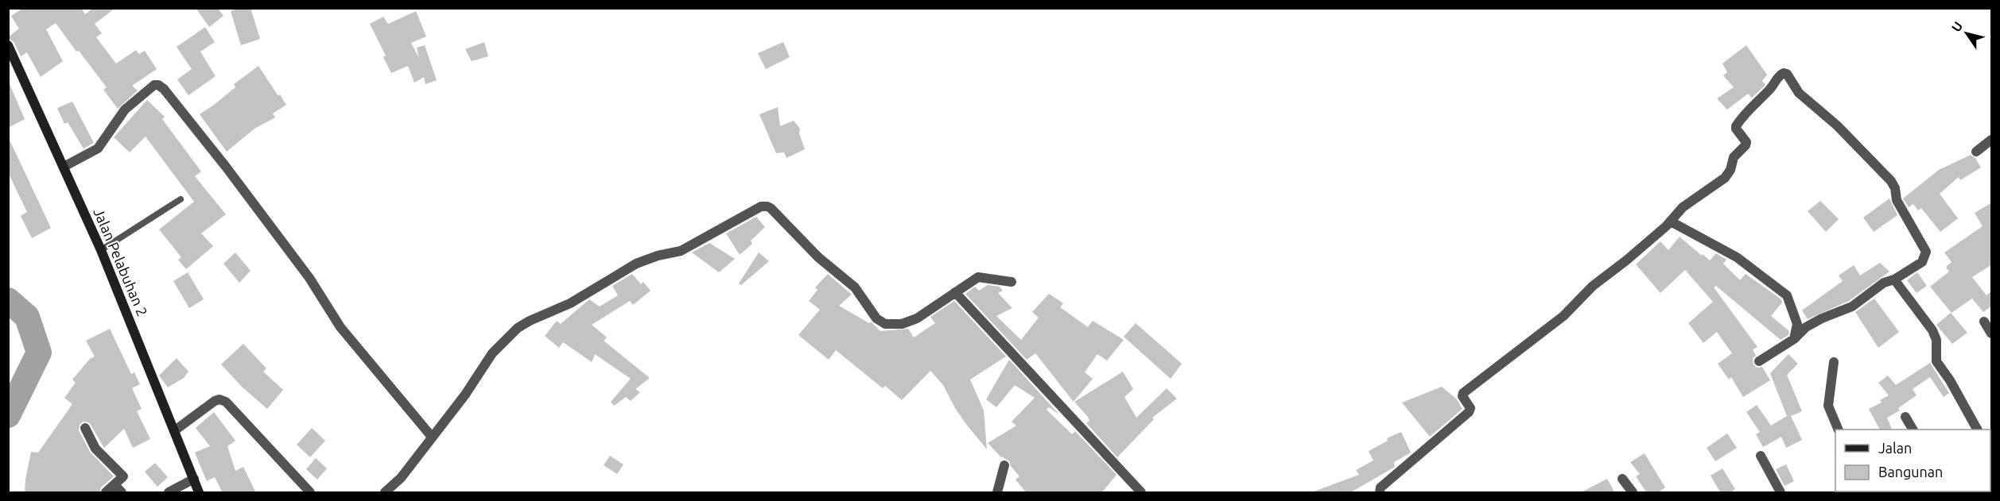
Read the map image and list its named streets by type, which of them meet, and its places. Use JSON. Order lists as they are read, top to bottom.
{
  "streets": {
    "main road": ["Jalan Pelabuhan 2"]
  },
  "legend": ["Jalan", "Bangunan"],
  "north": "top left"
}
